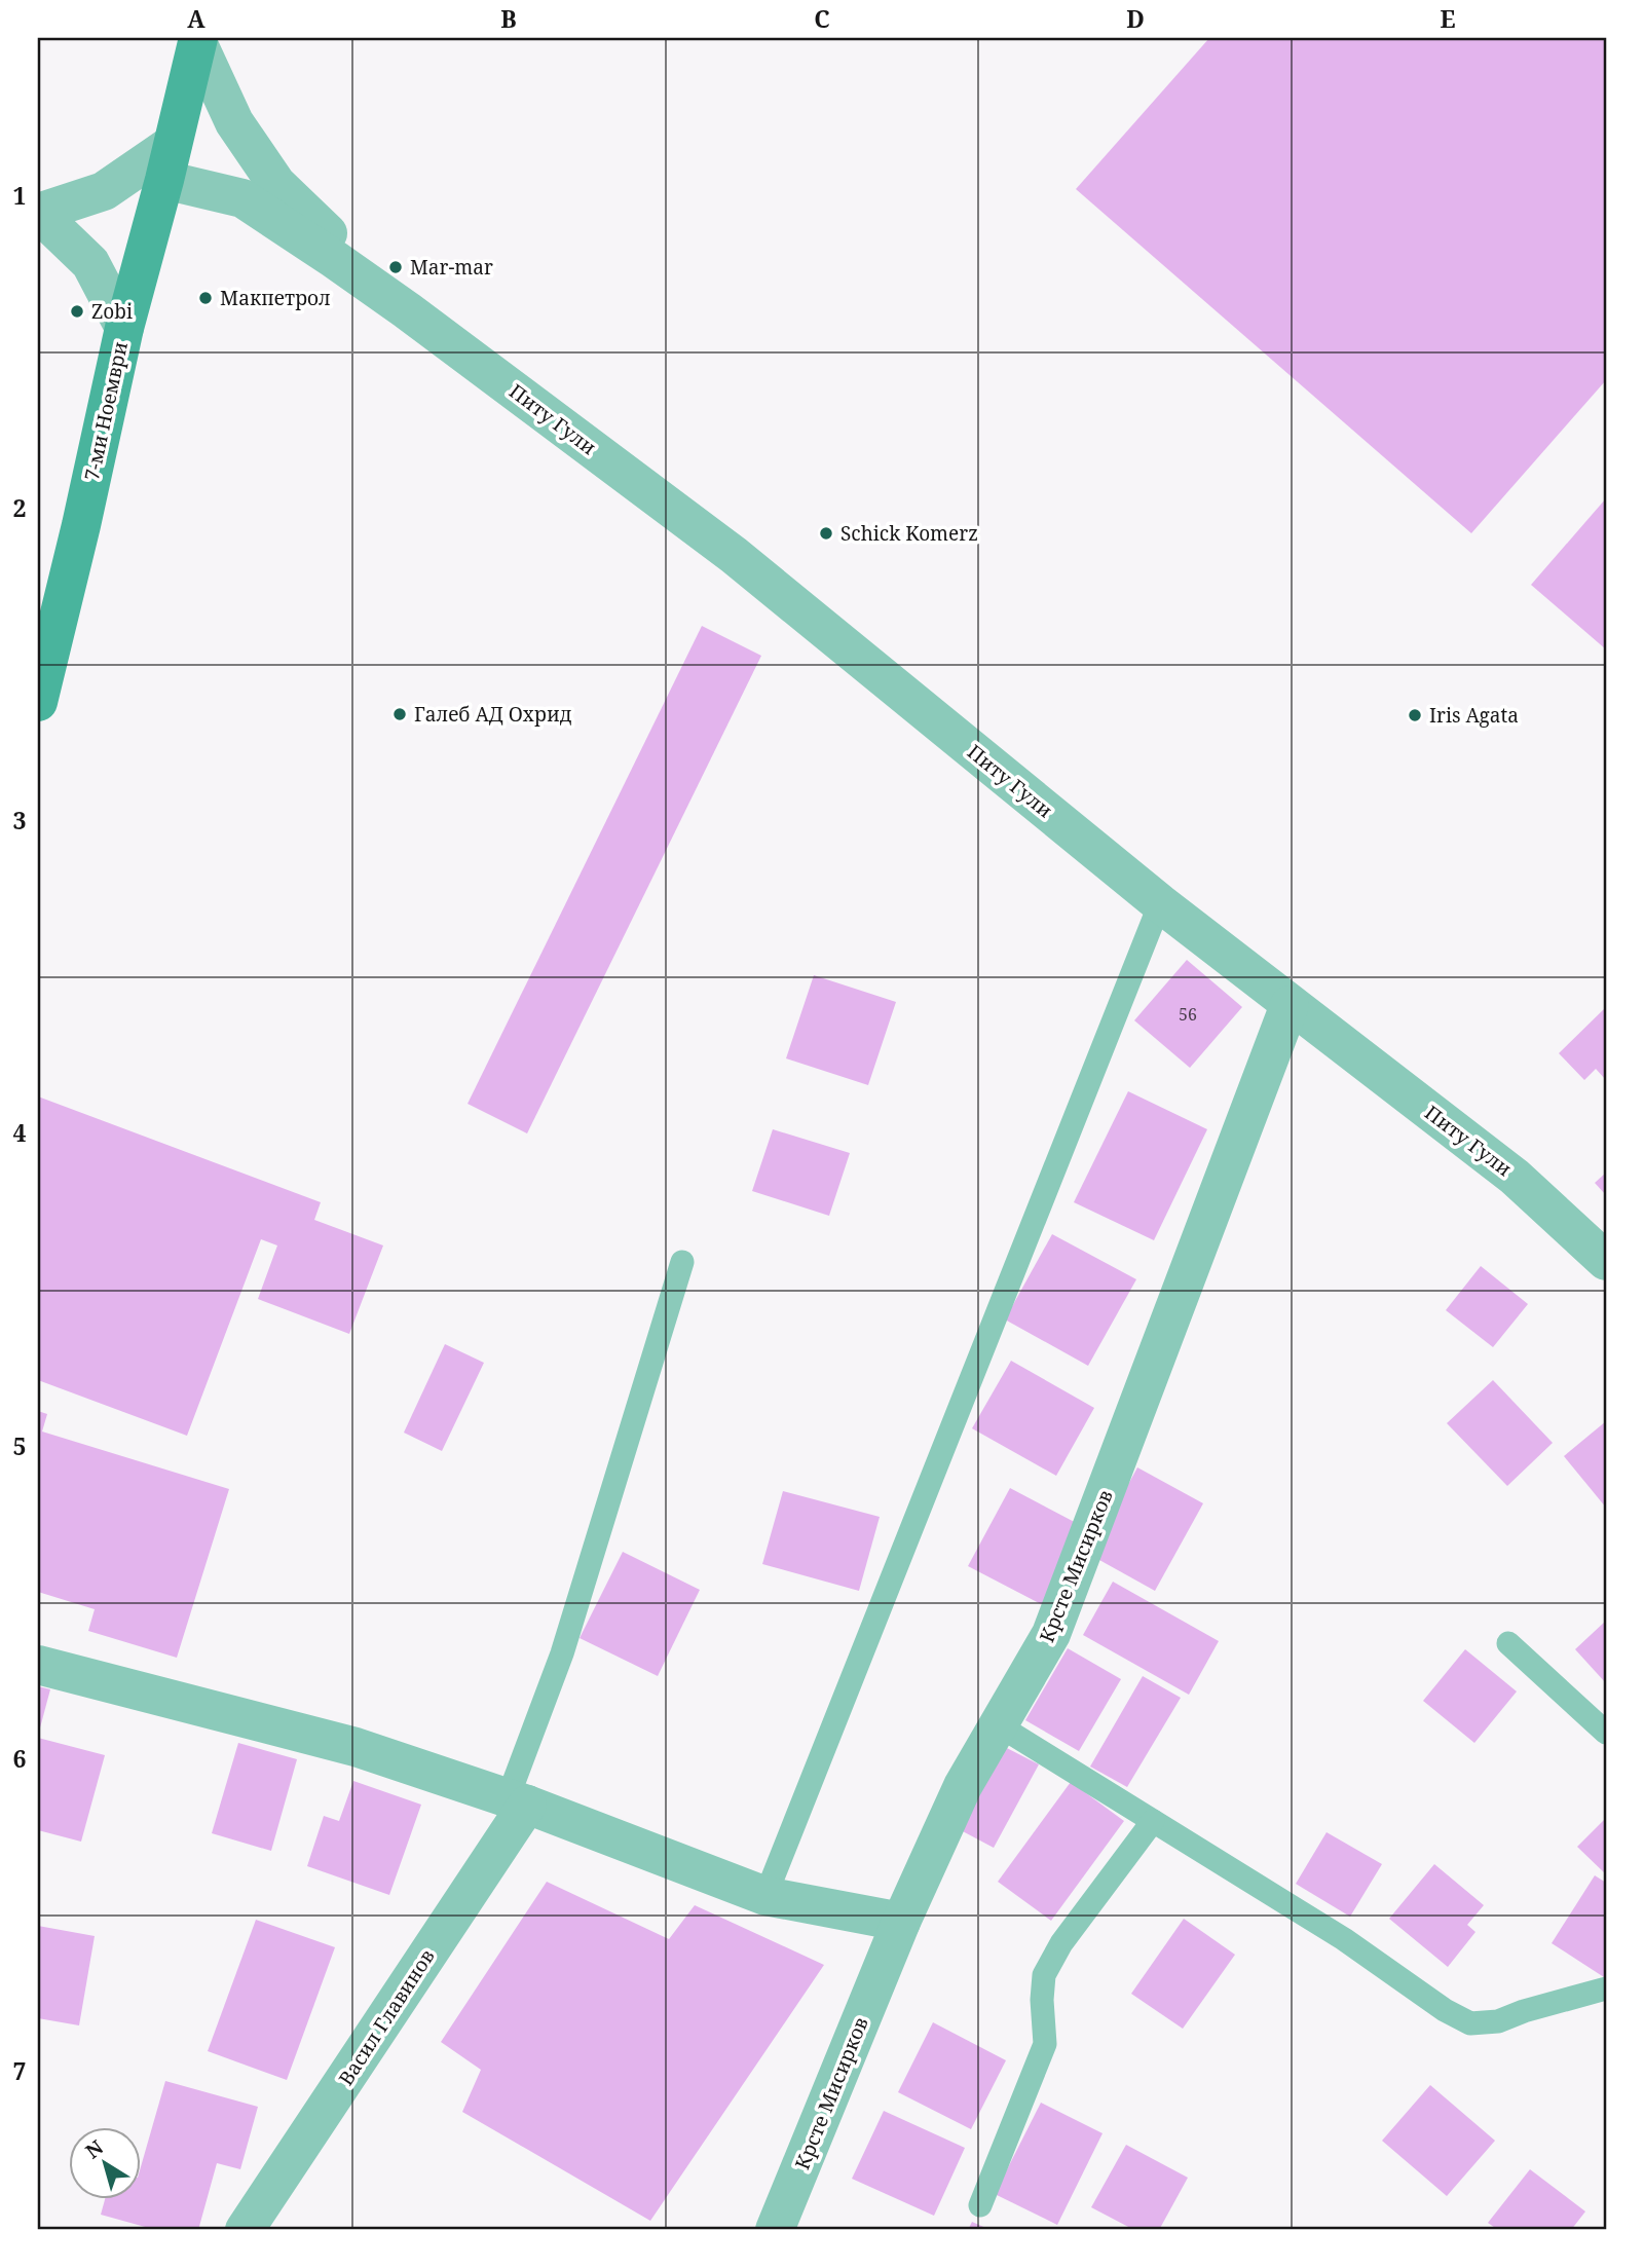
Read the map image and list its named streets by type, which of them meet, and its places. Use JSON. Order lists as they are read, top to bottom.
{
  "streets": {
    "street": [
      "7-ми Ноември",
      "Питу Гули",
      "Крсте Мисирков",
      "Васил Главинов"
    ]
  },
  "crossings": [
    ["7-ми Ноември", "Питу Гули"],
    ["Питу Гули", "Крсте Мисирков"]
  ],
  "places": [
    "Mar-mar",
    "Макпетрол",
    "Zobi",
    "Schick Komerz",
    "Галеб АД Охрид",
    "Iris Agata"
  ],
  "house_numbers": ["56"],
  "north": "top left",
  "grid": {
    "columns": [
      "A",
      "B",
      "C",
      "D",
      "E"
    ],
    "rows": [
      "1",
      "2",
      "3",
      "4",
      "5",
      "6",
      "7"
    ]
  }
}
